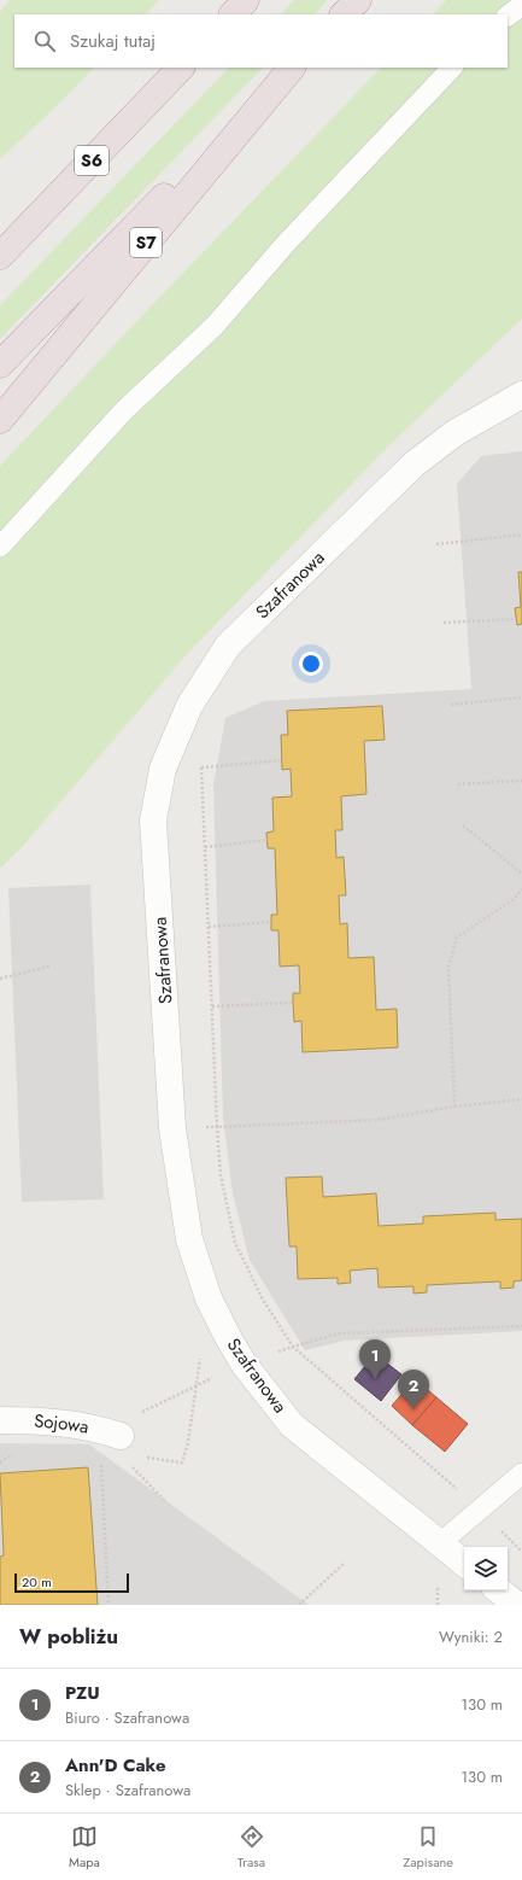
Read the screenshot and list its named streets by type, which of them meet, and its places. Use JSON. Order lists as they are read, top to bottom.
{
  "streets": {
    "highway": ["S6", "S7"],
    "street": ["Szafranowa", "Sojowa"]
  },
  "scale_bar": "20 m",
  "page": {
    "search": "Szukaj tutaj",
    "pins": ["1", "2"],
    "scale": "20 m",
    "heading": ["W pobliżu", "Wyniki: 2"],
    "list": [
      {
        "mark": "1",
        "name": "PZU",
        "note": "Biuro · Szafranowa",
        "value": "130 m"
      },
      {
        "mark": "2",
        "name": "Ann'D Cake",
        "note": "Sklep · Szafranowa",
        "value": "130 m"
      }
    ],
    "nav": ["Mapa", "Trasa", "Zapisane"]
  }
}
